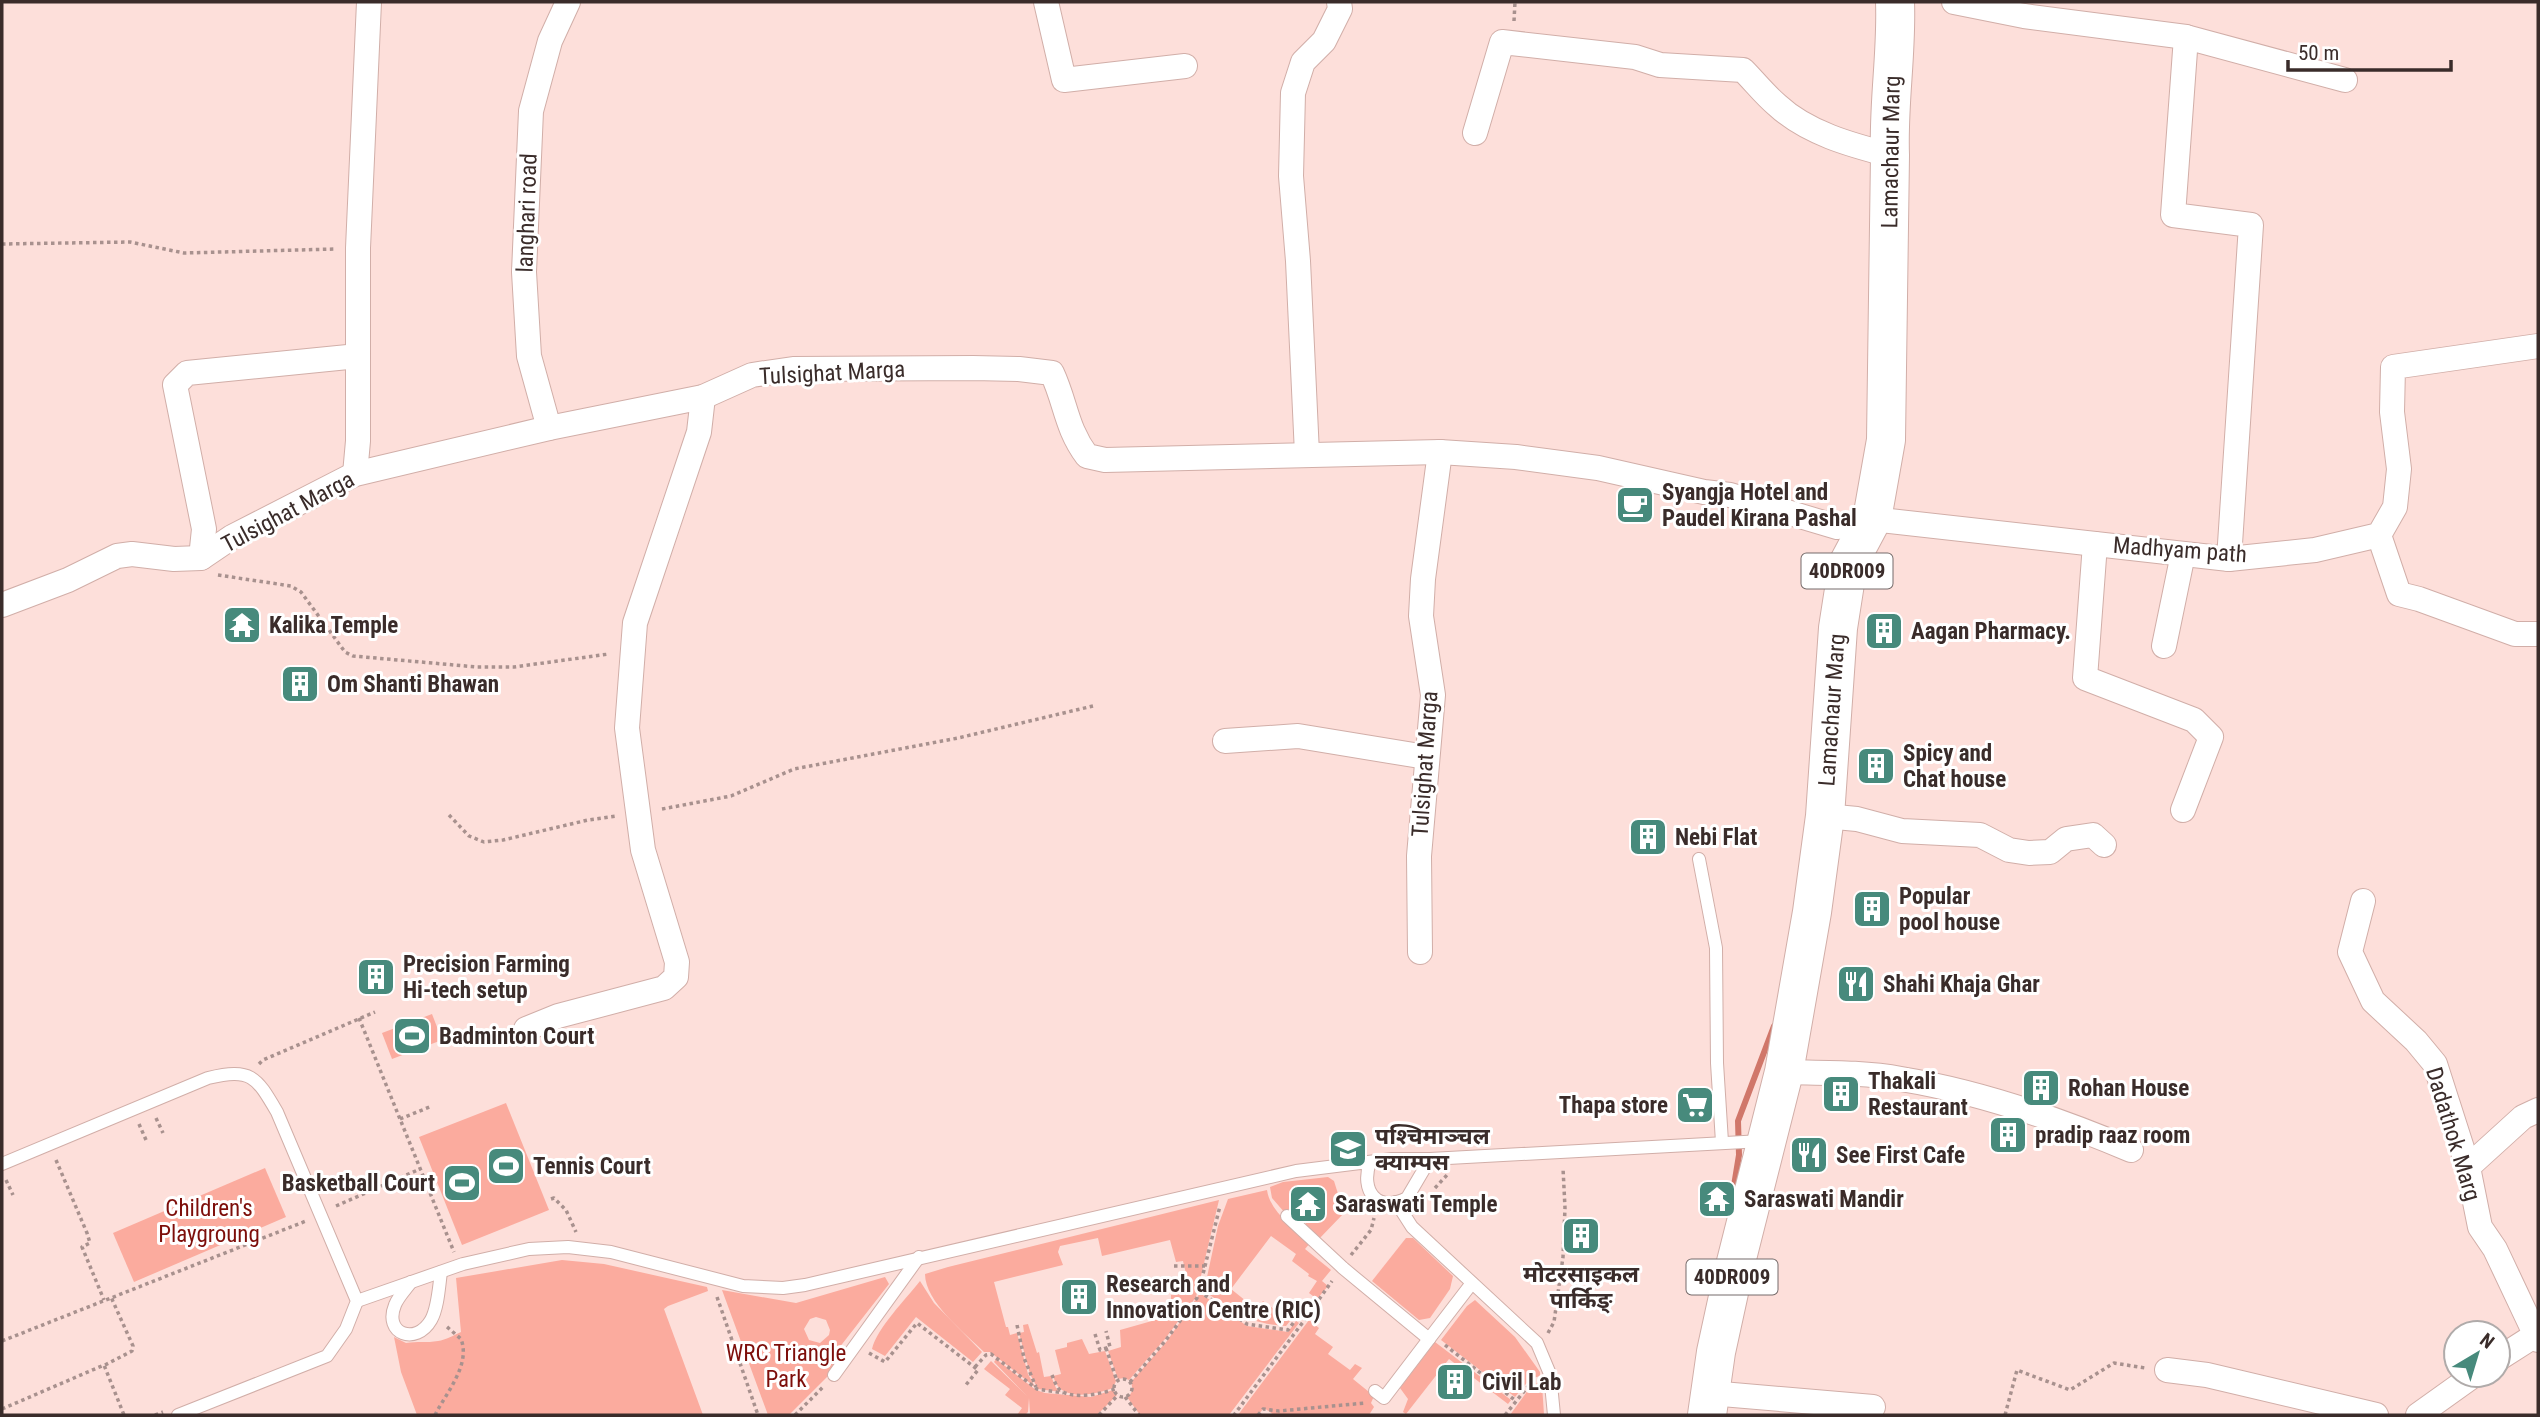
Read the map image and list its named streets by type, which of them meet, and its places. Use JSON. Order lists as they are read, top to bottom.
{
  "streets": {
    "main road": ["Lamachaur Marg", "40DR009"],
    "street": [
      "langhari road",
      "Tulsighat Marga",
      "Madhyam path",
      "Dadathok Marg"
    ]
  },
  "crossings": [
    ["Lamachaur Marg", "Tulsighat Marga"],
    ["Lamachaur Marg", "Madhyam path"],
    ["langhari road", "Tulsighat Marga"],
    ["Tulsighat Marga", "Madhyam path"]
  ],
  "parks": ["Children's Playgroung", "WRC Triangle Park"],
  "places": {
    "cafe": ["Syangja Hotel and Paudel Kirana Pashal"],
    "temple": ["Kalika Temple", "Saraswati Mandir", "Saraswati Temple"],
    "building": [
      "Aagan Pharmacy.",
      "Om Shanti Bhawan",
      "Spicy and Chat house",
      "Nebi Flat",
      "Popular pool house",
      "Precision Farming Hi-tech setup",
      "Rohan House",
      "Thakali Restaurant",
      "pradip raaz room",
      "मोटरसाइकल पार्किङ्",
      "Research and Innovation Centre (RIC)",
      "Civil Lab"
    ],
    "restaurant": ["Shahi Khaja Ghar", "See First Cafe"],
    "sports": ["Badminton Court", "Tennis Court", "Basketball Court"],
    "supermarket": ["Thapa store"],
    "school or university": ["पश्‍चिमाञ्‍चल क्याम्पस"]
  },
  "scale_bar": "50 m",
  "north": "top right"
}
